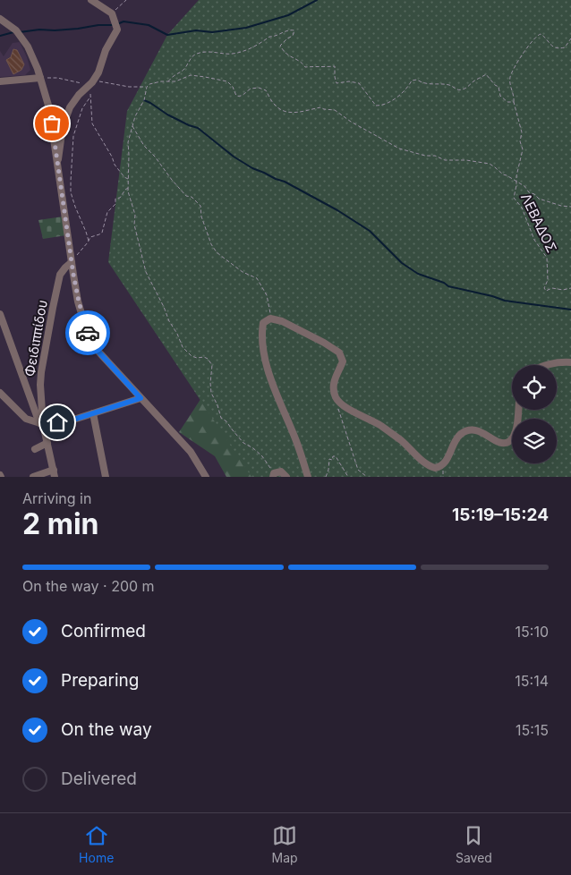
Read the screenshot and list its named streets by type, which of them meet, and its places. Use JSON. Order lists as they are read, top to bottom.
{
  "streets": {
    "street": ["Φειδιππίδου"],
    "path": ["ΛΕΒΑΔΟΣ"]
  },
  "page": {
    "heading": ["2 min", "Arriving in", "15:19–15:24"],
    "bar": "On the way · 200 m",
    "list": [
      ["Confirmed", "15:10"],
      ["Preparing", "15:14"],
      ["On the way", "15:15"],
      "Delivered"
    ],
    "tabs": ["Home", "Map", "Saved"]
  }
}
